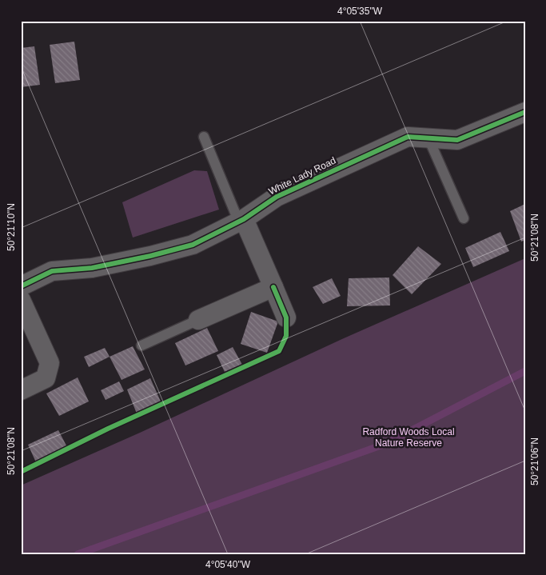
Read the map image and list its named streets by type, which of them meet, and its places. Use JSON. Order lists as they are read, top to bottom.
{
  "streets": {
    "street": ["White Lady Road"]
  },
  "parks": ["Radford Woods Local Nature Reserve"],
  "coordinates": [
    "4°05'35\"W",
    "50°21'10\"N",
    "50°21'08\"N",
    "50°21'06\"N",
    "4°05'40\"W"
  ]
}
